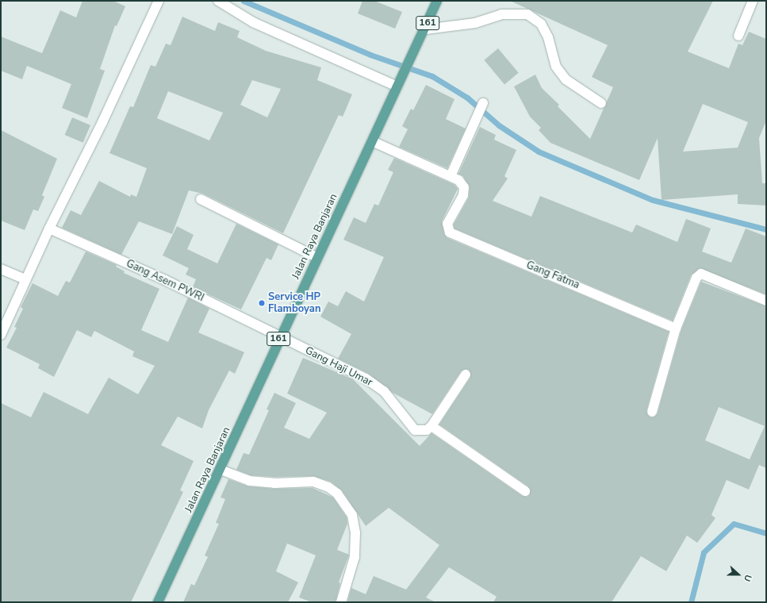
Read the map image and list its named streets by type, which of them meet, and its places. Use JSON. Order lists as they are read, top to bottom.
{
  "streets": {
    "main road": ["161", "Jalan Raya Banjaran"],
    "street": ["Gang Fatma", "Gang Asem PWRI", "Gang Haji Umar"]
  },
  "crossings": [
    ["Jalan Raya Banjaran", "Gang Fatma"],
    ["Jalan Raya Banjaran", "Gang Asem PWRI"],
    ["Jalan Raya Banjaran", "Gang Haji Umar"],
    ["Gang Asem PWRI", "Gang Haji Umar"]
  ],
  "places": ["Service HP Flamboyan"],
  "north": "right"
}
